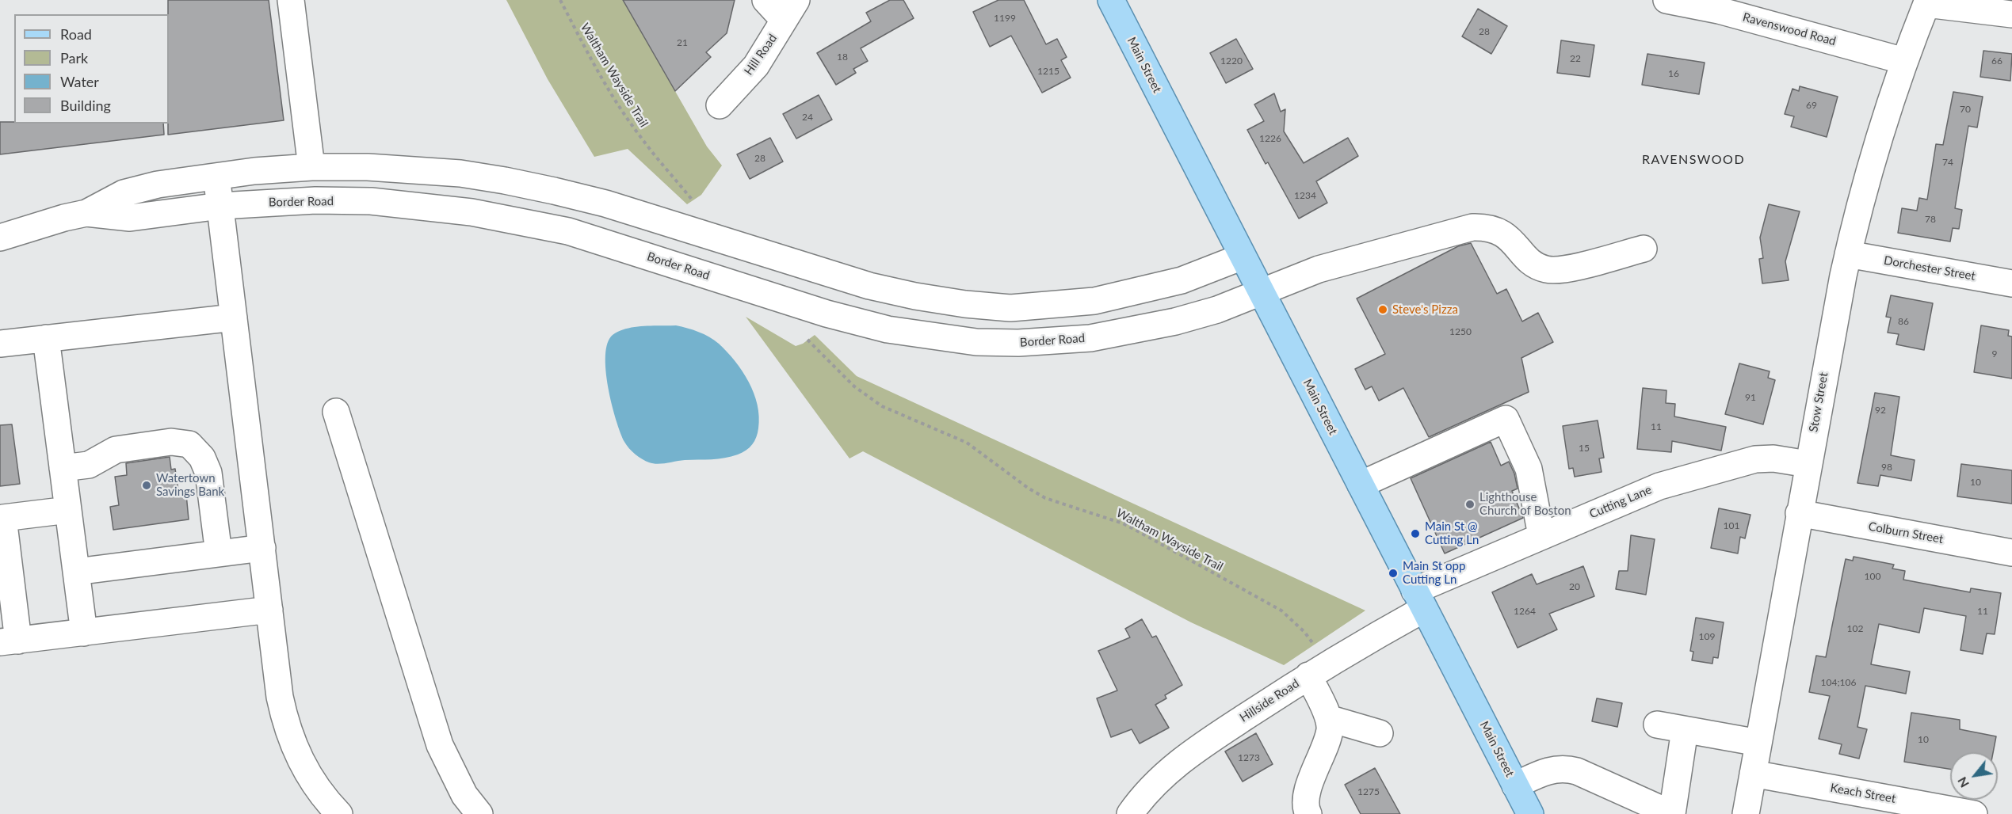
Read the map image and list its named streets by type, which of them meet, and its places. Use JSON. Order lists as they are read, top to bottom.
{
  "streets": {
    "main road": ["Main Street"],
    "street": [
      "Ravenswood Road",
      "Hill Road",
      "Border Road",
      "Dorchester Street",
      "Stow Street",
      "Cutting Lane",
      "Colburn Street",
      "Hillside Road",
      "Keach Street"
    ],
    "path": ["Waltham Wayside Trail"]
  },
  "crossings": [
    ["Ravenswood Road", "Stow Street"],
    ["Main Street", "Border Road"],
    ["Main Street", "Cutting Lane"],
    ["Main Street", "Hillside Road"],
    ["Dorchester Street", "Stow Street"],
    ["Stow Street", "Cutting Lane"],
    ["Stow Street", "Colburn Street"],
    ["Stow Street", "Keach Street"],
    ["Cutting Lane", "Hillside Road"]
  ],
  "districts": ["RAVENSWOOD"],
  "places": [
    "Steve's Pizza",
    "Watertown Savings Bank",
    "Lighthouse Church of Boston",
    "Main St @ Cutting Ln",
    "Main St opp Cutting Ln"
  ],
  "house_numbers": [
    "1199",
    "28",
    "21",
    "18",
    "22",
    "1220",
    "66",
    "1215",
    "16",
    "69",
    "70",
    "24",
    "1226",
    "28",
    "74",
    "1234",
    "78",
    "86",
    "1250",
    "9",
    "91",
    "92",
    "11",
    "15",
    "98",
    "10",
    "101",
    "100",
    "20",
    "1264",
    "11",
    "102",
    "109",
    "104;106",
    "10",
    "1273",
    "1275"
  ],
  "legend": [
    "Road",
    "Park",
    "Water",
    "Building"
  ],
  "north": "bottom left"
}
